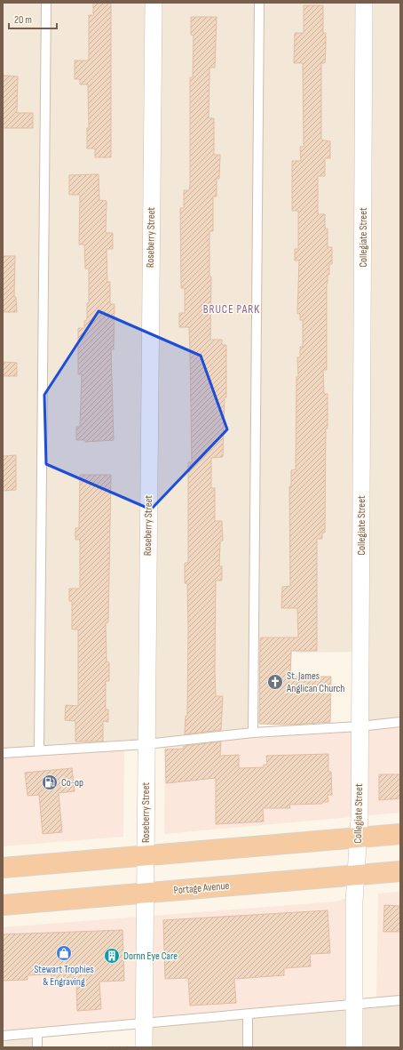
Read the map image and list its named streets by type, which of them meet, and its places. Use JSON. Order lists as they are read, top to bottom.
{
  "streets": {
    "highway": ["Portage Avenue"],
    "street": ["Roseberry Street", "Collegiate Street"]
  },
  "crossings": [
    ["Roseberry Street", "Portage Avenue"],
    ["Collegiate Street", "Portage Avenue"]
  ],
  "districts": ["BRUCE PARK"],
  "places": {
    "church": ["St. James Anglican Church"],
    "fuel station": ["Co-op"],
    "shop": ["Stewart Trophies & Engraving"],
    "building": ["Dornn Eye Care"]
  },
  "scale_bar": "20 m"
}
